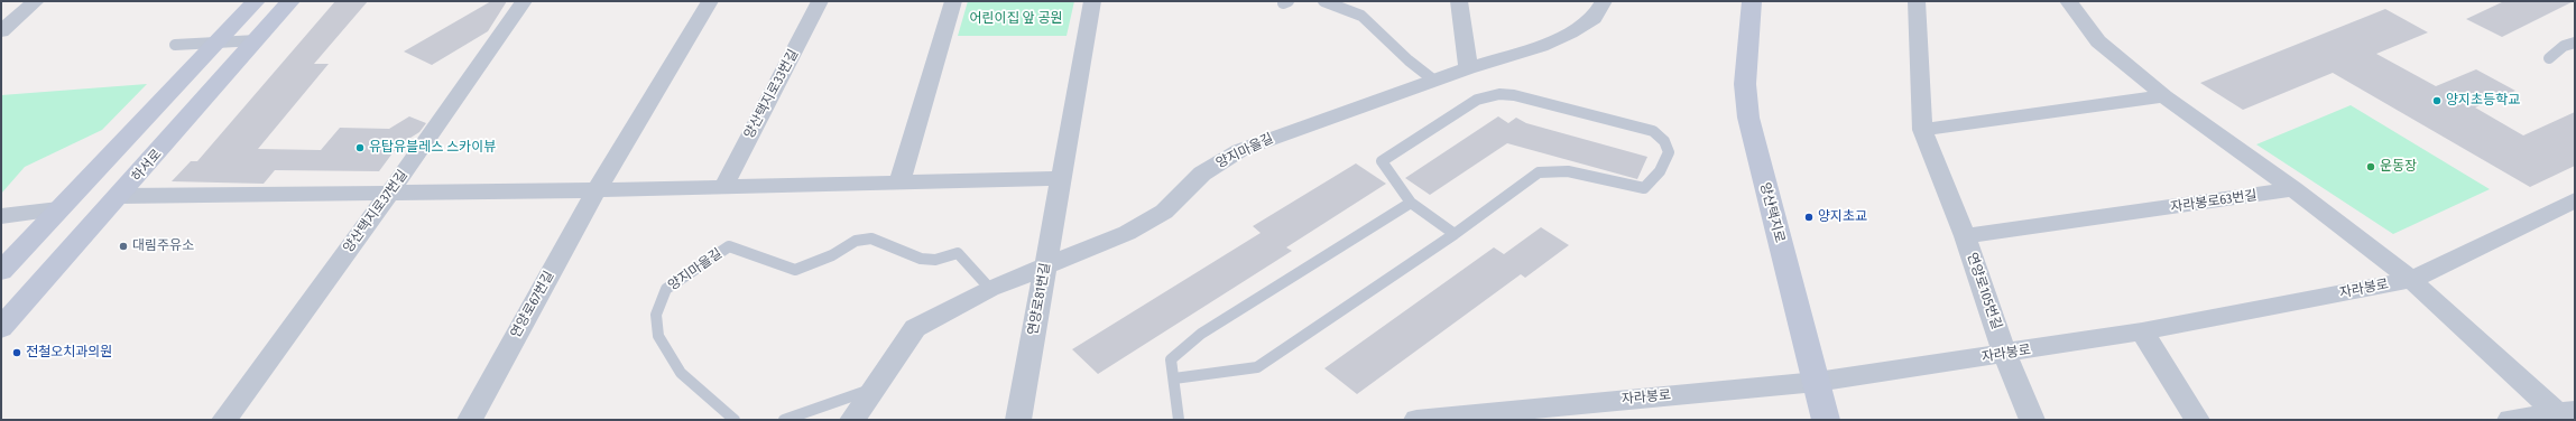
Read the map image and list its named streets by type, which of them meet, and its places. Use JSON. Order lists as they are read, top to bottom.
{
  "streets": {
    "main road": ["하서로", "양산택지로"],
    "street": [
      "양산택지로33번길",
      "양지마을길",
      "자라봉로63번길",
      "양산택지로37번길",
      "자라봉로",
      "연양로105번길",
      "연양로81번길",
      "연양로67번길"
    ]
  },
  "crossings": [
    ["양지마을길", "연양로81번길"],
    ["자라봉로63번길", "연양로105번길"],
    ["양산택지로", "자라봉로"],
    ["자라봉로", "연양로105번길"]
  ],
  "parks": ["어린이집 앞 공원"],
  "places": [
    "양지초등학교",
    "유탑유블레스 스카이뷰",
    "운동장",
    "양지초교",
    "대림주유소",
    "전철오치과의원"
  ]
}
